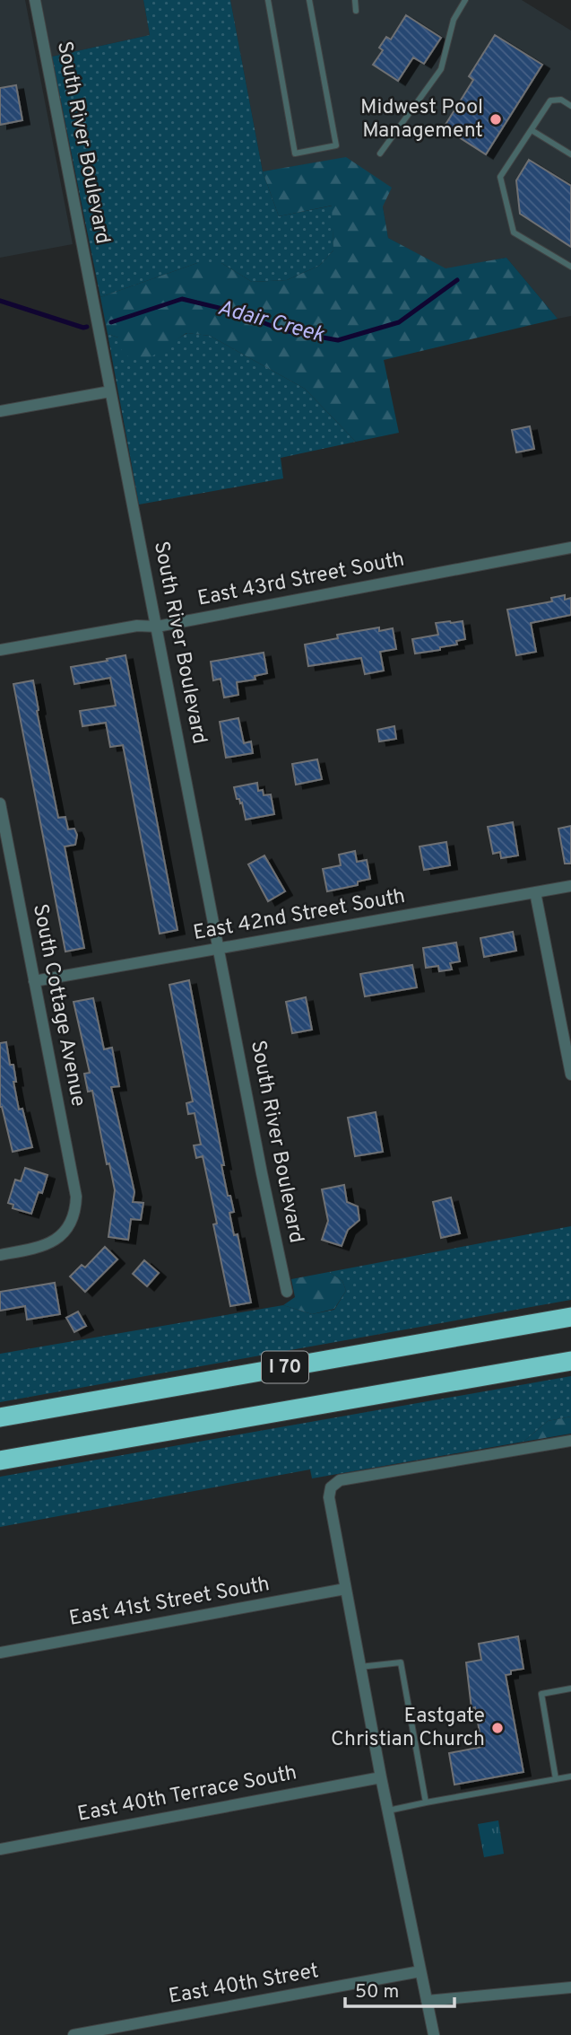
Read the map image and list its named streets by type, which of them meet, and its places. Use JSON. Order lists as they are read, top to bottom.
{
  "streets": {
    "highway": ["I 70"],
    "street": [
      "South River Boulevard",
      "East 43rd Street South",
      "East 42nd Street South",
      "South Cottage Avenue",
      "East 41st Street South",
      "East 40th Terrace South",
      "East 40th Street"
    ]
  },
  "crossings": [
    ["South River Boulevard", "East 43rd Street South"],
    ["South River Boulevard", "East 42nd Street South"],
    ["East 42nd Street South", "South Cottage Avenue"]
  ],
  "water": ["Adair Creek"],
  "places": ["Midwest Pool Management", "Eastgate Christian Church"],
  "scale_bar": "50 m"
}
